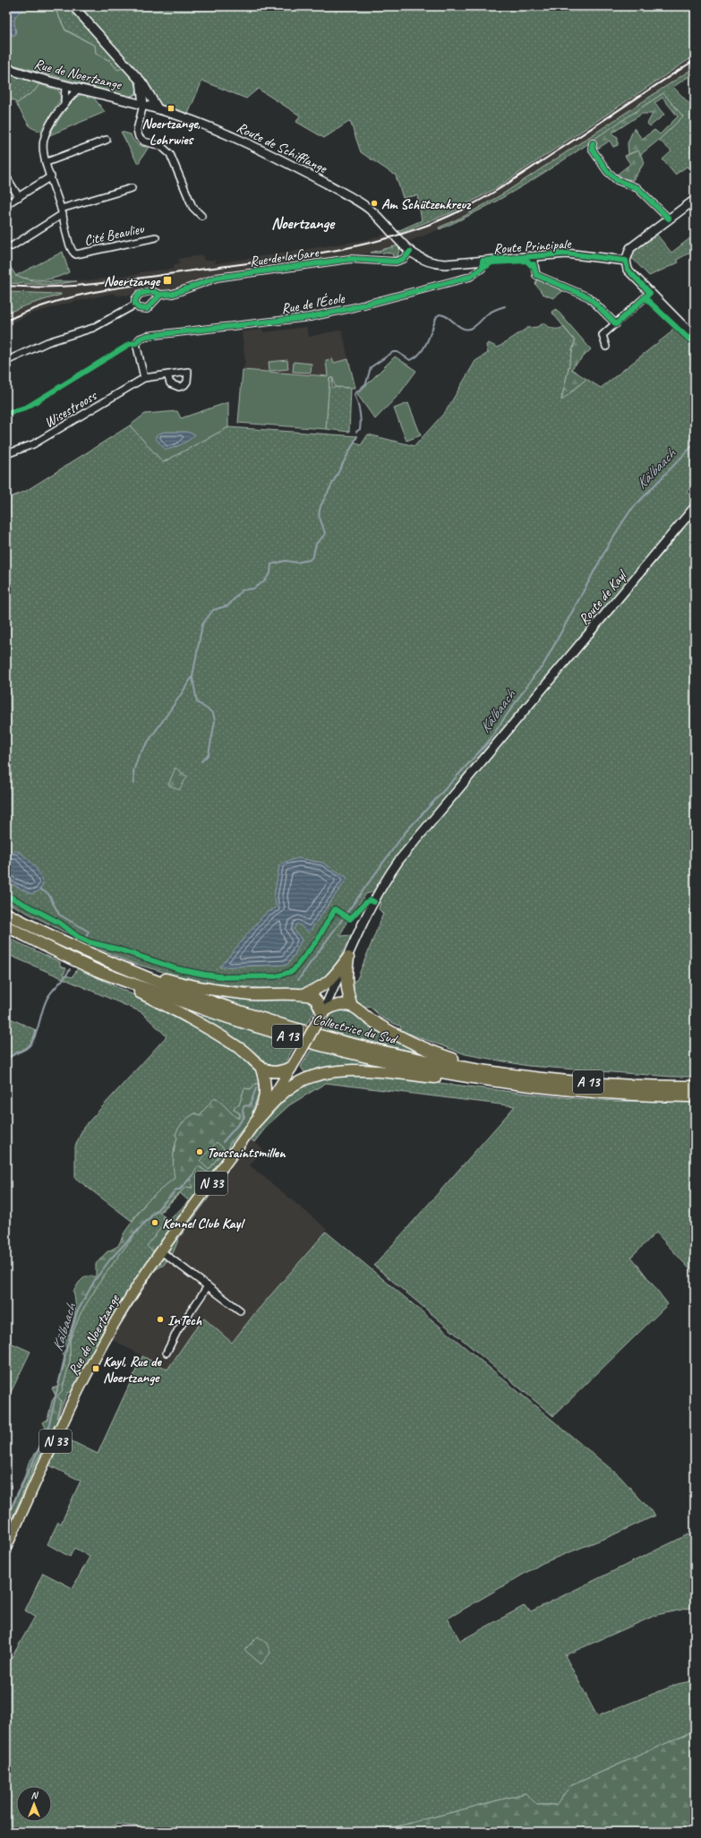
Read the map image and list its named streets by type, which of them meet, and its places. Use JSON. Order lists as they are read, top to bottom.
{
  "streets": {
    "highway": ["Collectrice du Sud", "A 13"],
    "main road": [
      "Rue de Noertzange",
      "Route de Schifflange",
      "Route Principale",
      "Route de Kayl",
      "N 33"
    ],
    "street": [
      "Cité Beaulieu",
      "Rue de la Gare",
      "Rue de l'École",
      "Wisestrooss"
    ]
  },
  "crossings": [
    ["Rue de Noertzange", "Route de Schifflange"],
    ["Rue de Noertzange", "Cité Beaulieu"],
    ["Rue de Noertzange", "A 13"],
    ["Rue de Noertzange", "N 33"],
    ["Route de Schifflange", "Route Principale"],
    ["Route Principale", "Rue de la Gare"],
    ["Route Principale", "Rue de l'École"],
    ["Rue de l'École", "Wisestrooss"],
    ["Route de Kayl", "A 13"],
    ["Route de Kayl", "N 33"],
    ["Collectrice du Sud", "A 13"],
    ["A 13", "N 33"]
  ],
  "districts": ["Noertzange"],
  "water": ["Kälbaach"],
  "places": {
    "transit": ["Noertzange, Lohrwies", "Noertzange", "Kayl, Rue de Noertzange"],
    "other": [
      "Am Schützenkreuz",
      "Toussaintsmillen",
      "Kennel Club Kayl",
      "InTech"
    ]
  },
  "north": "top"
}
